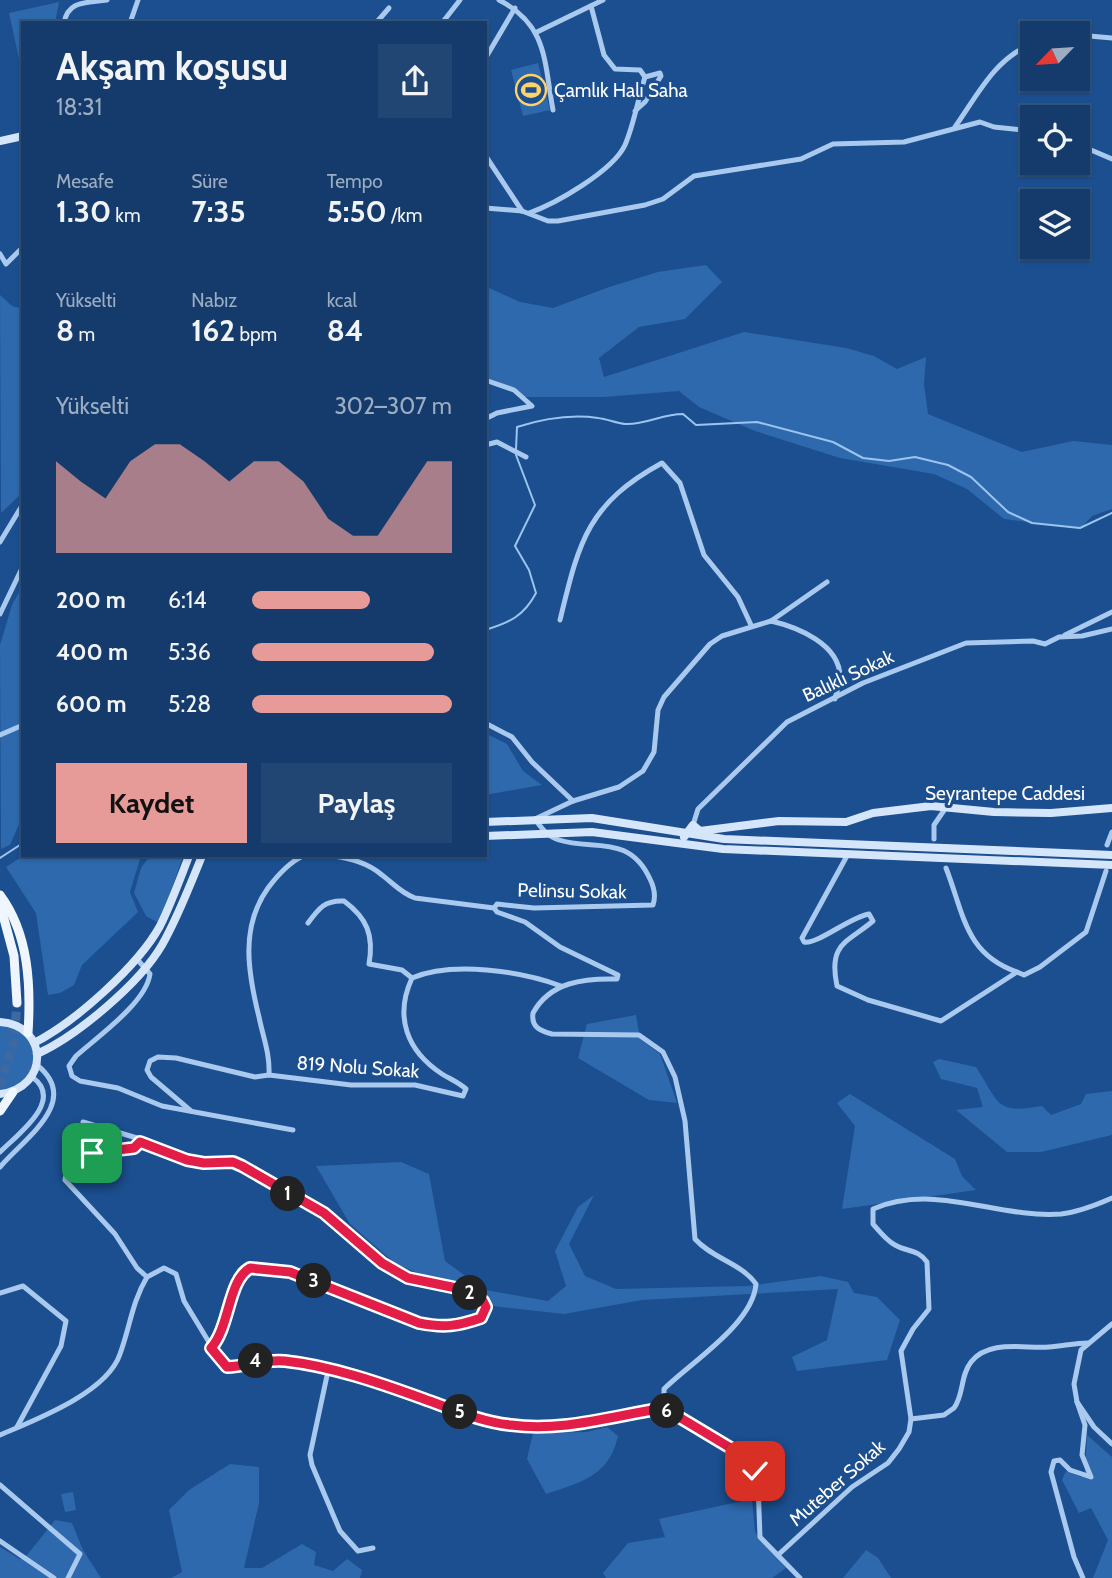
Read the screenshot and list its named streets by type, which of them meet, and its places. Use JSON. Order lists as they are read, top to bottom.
{
  "streets": {
    "main road": ["Seyrantepe Caddesi"],
    "street": [
      "Balıklı Sokak",
      "Pelinsu Sokak",
      "819 Nolu Sokak",
      "Muteber Sokak"
    ]
  },
  "crossings": [
    ["Balıklı Sokak", "Seyrantepe Caddesi"]
  ],
  "places": {
    "sports": ["Çamlık Halı Saha"]
  },
  "north": "bottom left",
  "page": {
    "heading": ["Akşam koşusu", "18:31"],
    "stats": [
      ["Mesafe", "1.30 km"],
      ["Süre", "7:35"],
      ["Tempo", "5:50 /km"],
      ["Yükselti", "8 m"],
      ["Nabız", "162 bpm"],
      ["kcal", "84"]
    ],
    "chart": ["Yükselti", "302–307 m"],
    "list": [
      {
        "name": "200 m",
        "note": "6:14"
      },
      {
        "name": "400 m",
        "note": "5:36"
      },
      {
        "name": "600 m",
        "note": "5:28"
      }
    ],
    "buttons": ["Kaydet", "Paylaş"],
    "pins": [
      "1",
      "3",
      "2",
      "4",
      "6",
      "5"
    ]
  }
}
